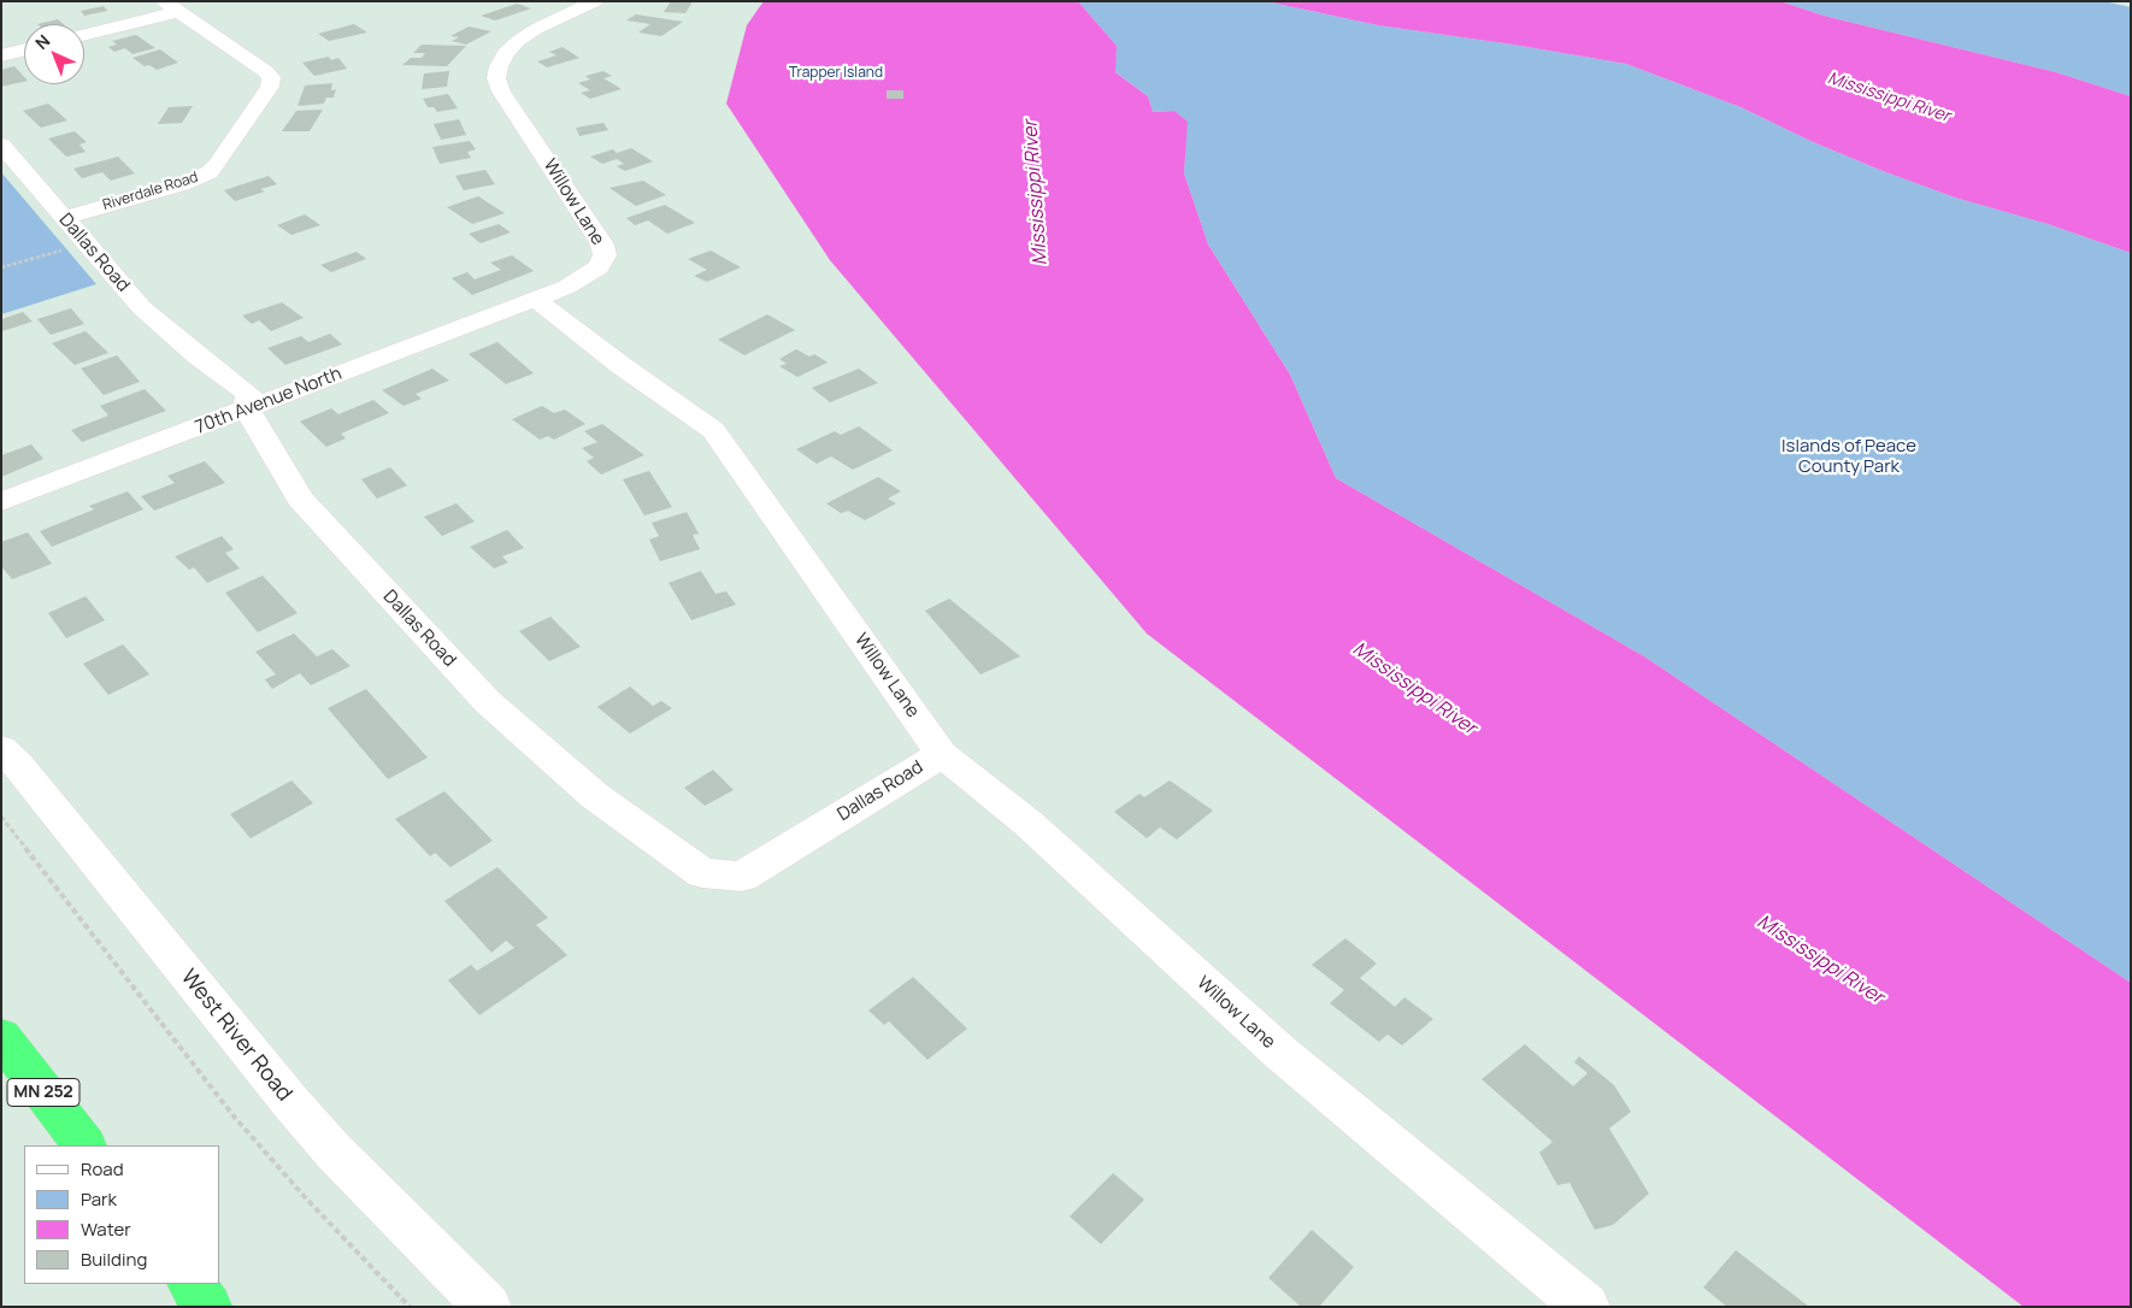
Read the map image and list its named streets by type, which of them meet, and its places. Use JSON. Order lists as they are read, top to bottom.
{
  "streets": {
    "highway": ["MN 252"],
    "street": [
      "Riverdale Road",
      "Willow Lane",
      "Dallas Road",
      "70th Avenue North",
      "West River Road"
    ]
  },
  "crossings": [
    ["Riverdale Road", "Dallas Road"],
    ["Willow Lane", "Dallas Road"],
    ["Willow Lane", "70th Avenue North"],
    ["Dallas Road", "70th Avenue North"]
  ],
  "water": ["Mississippi River"],
  "parks": ["Trapper Island", "Islands of Peace County Park"],
  "legend": [
    "Road",
    "Park",
    "Water",
    "Building"
  ],
  "north": "top left"
}
